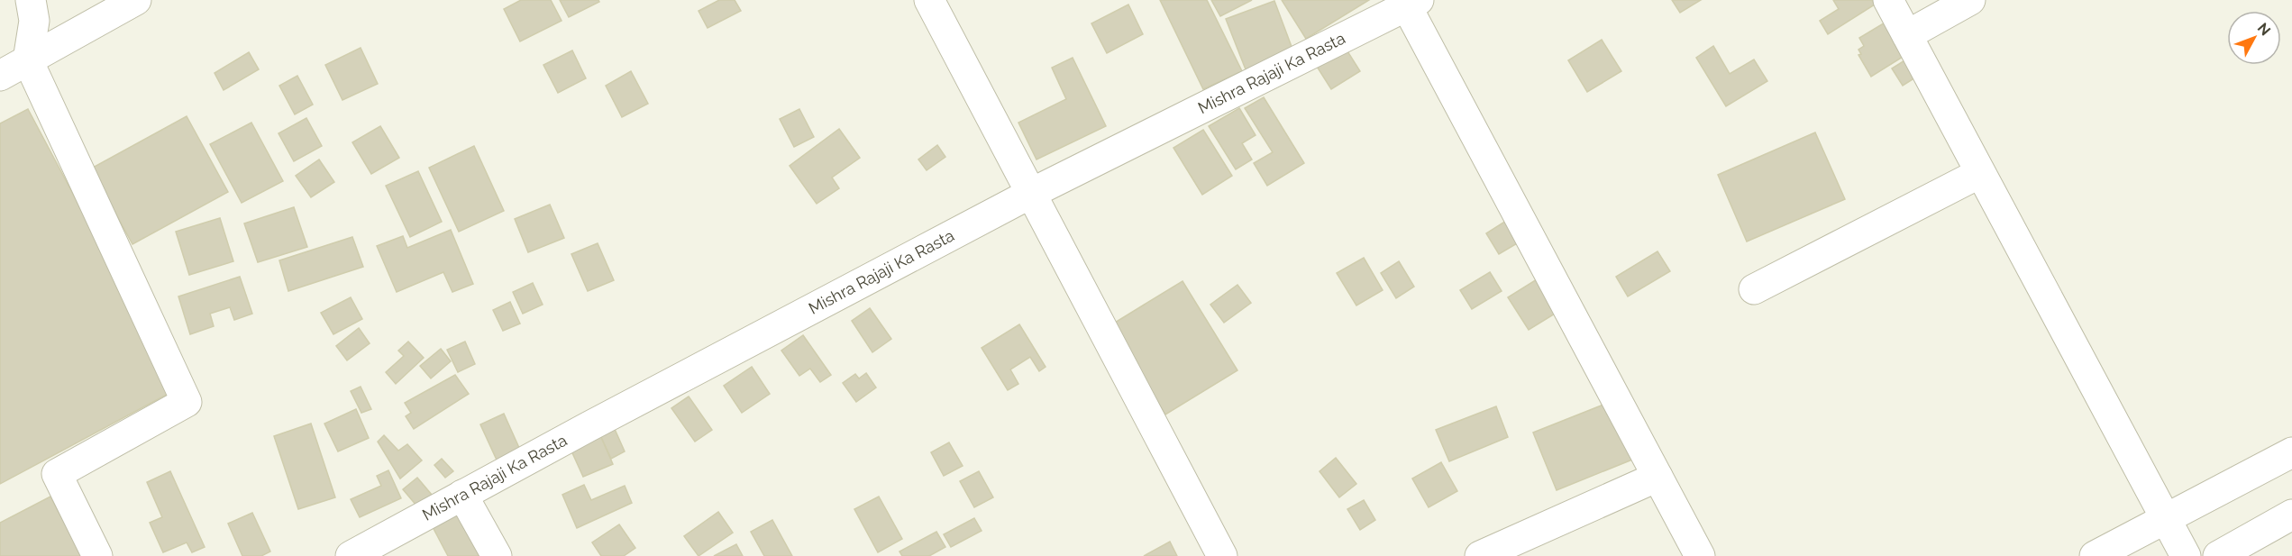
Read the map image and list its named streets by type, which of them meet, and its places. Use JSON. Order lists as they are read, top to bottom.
{
  "streets": {
    "street": ["Mishra Rajaji Ka Rasta"]
  },
  "north": "top right"
}
